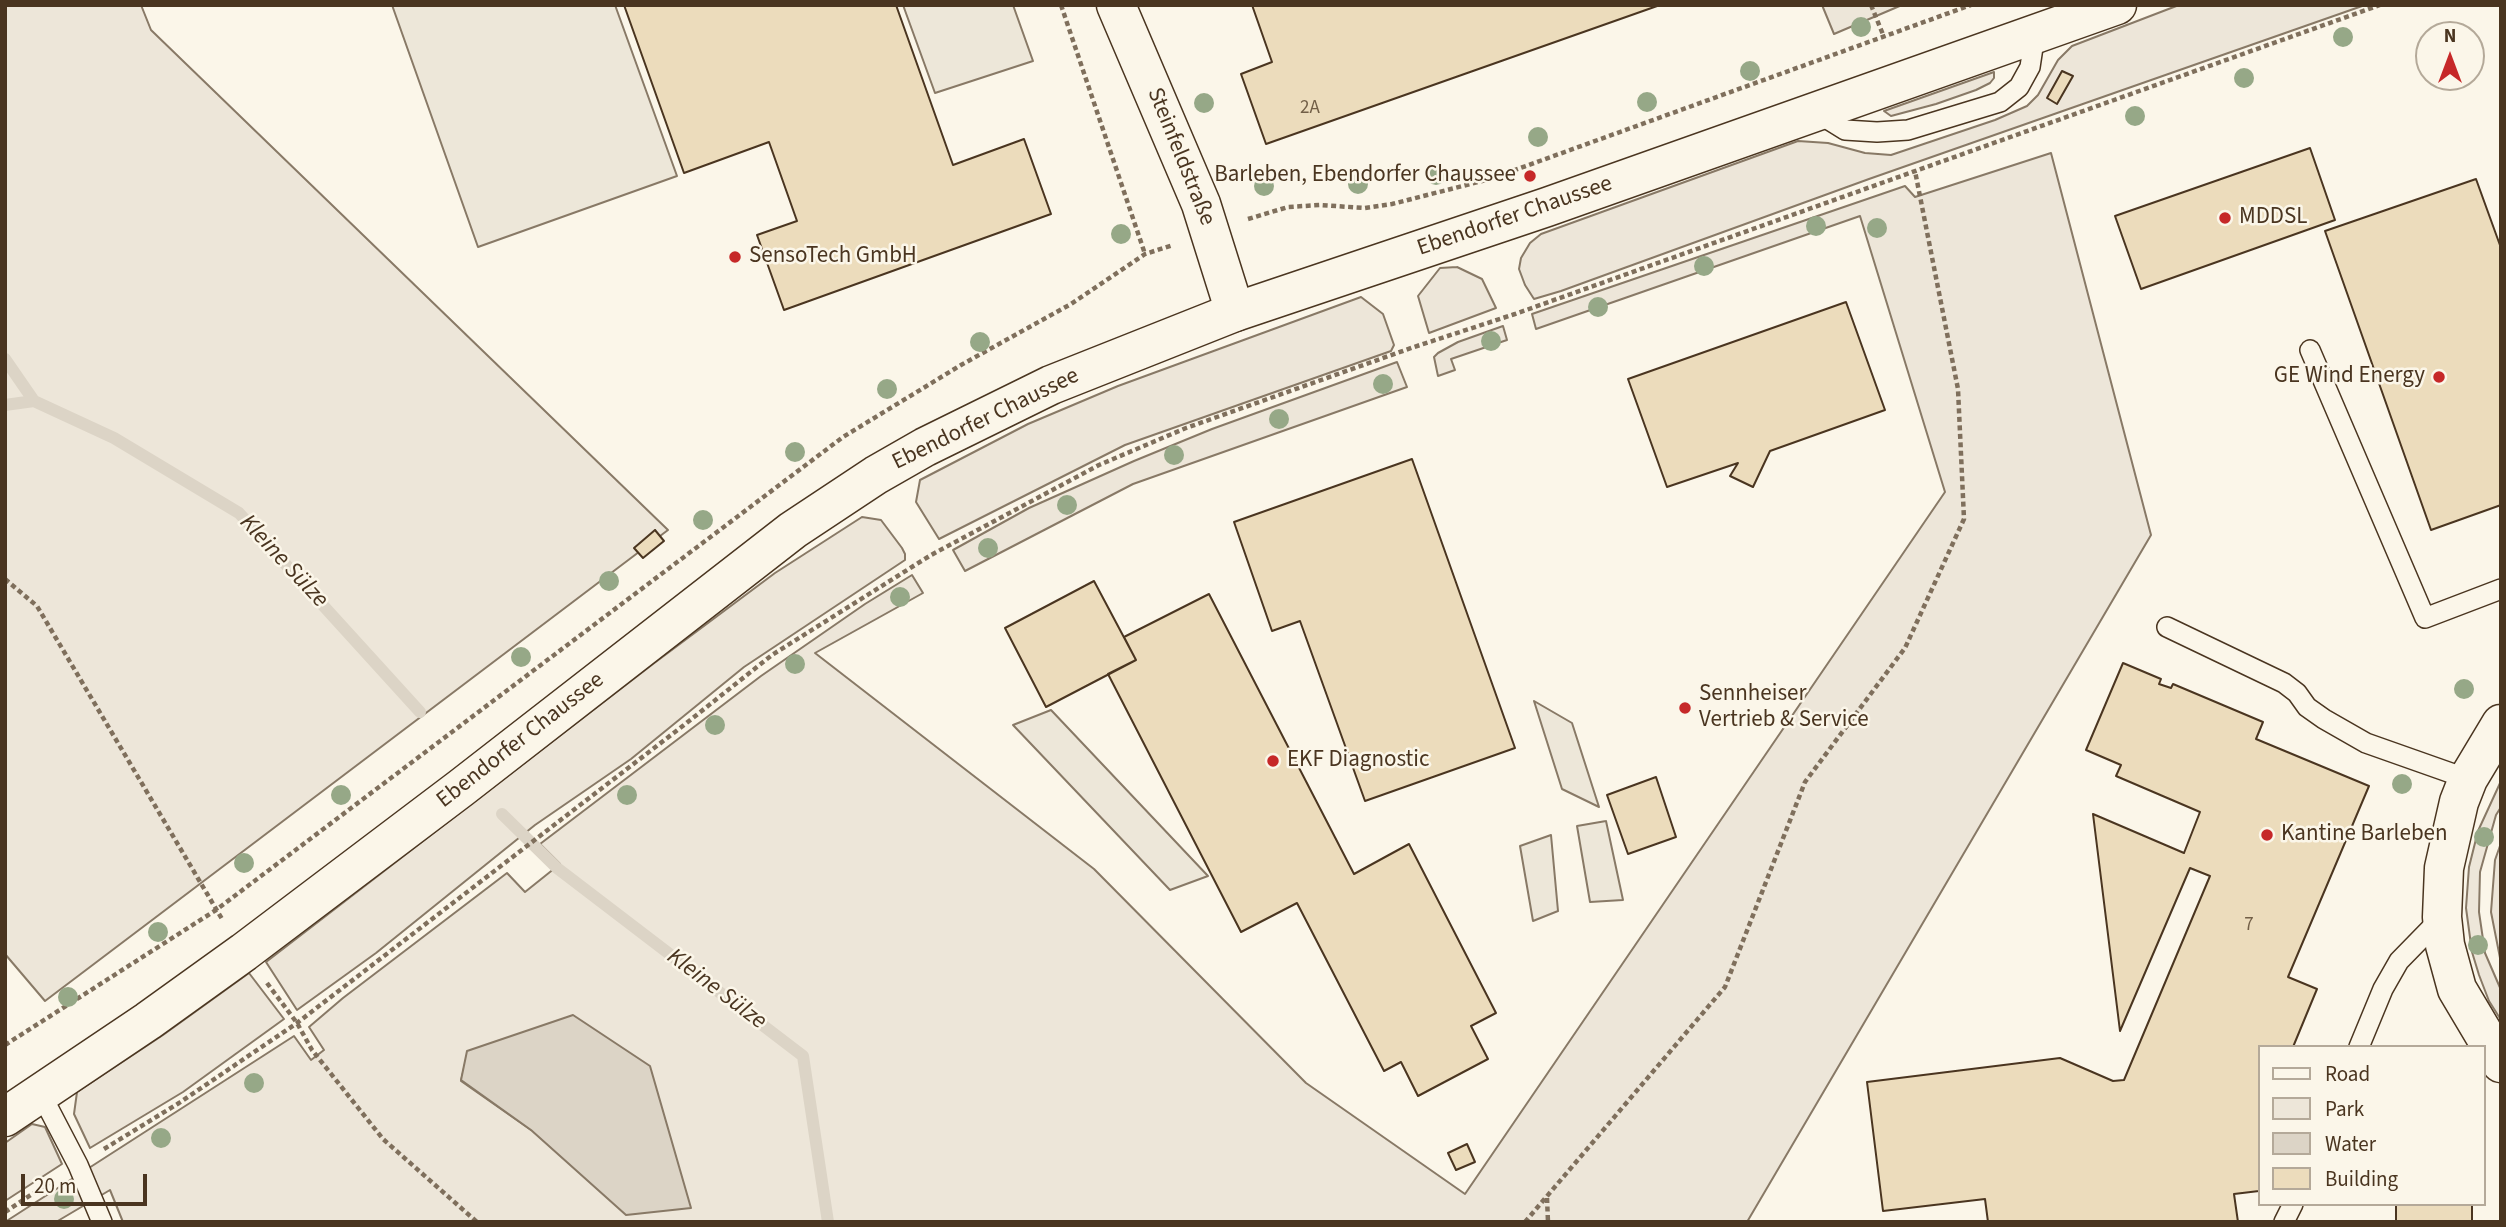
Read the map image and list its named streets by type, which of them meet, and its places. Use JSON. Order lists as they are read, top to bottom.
{
  "streets": {
    "main road": ["Steinfeldstraße", "Ebendorfer Chaussee"]
  },
  "crossings": [
    ["Steinfeldstraße", "Ebendorfer Chaussee"]
  ],
  "water": ["Kleine Sülze"],
  "places": [
    "Barleben, Ebendorfer Chaussee",
    "MDDSL",
    "SensoTech GmbH",
    "GE Wind Energy",
    "Sennheiser Vertrieb & Service",
    "EKF Diagnostic",
    "Kantine Barleben"
  ],
  "house_numbers": ["2A", "7"],
  "legend": [
    "Road",
    "Park",
    "Water",
    "Building"
  ],
  "scale_bar": "20 m",
  "north": "top"
}
